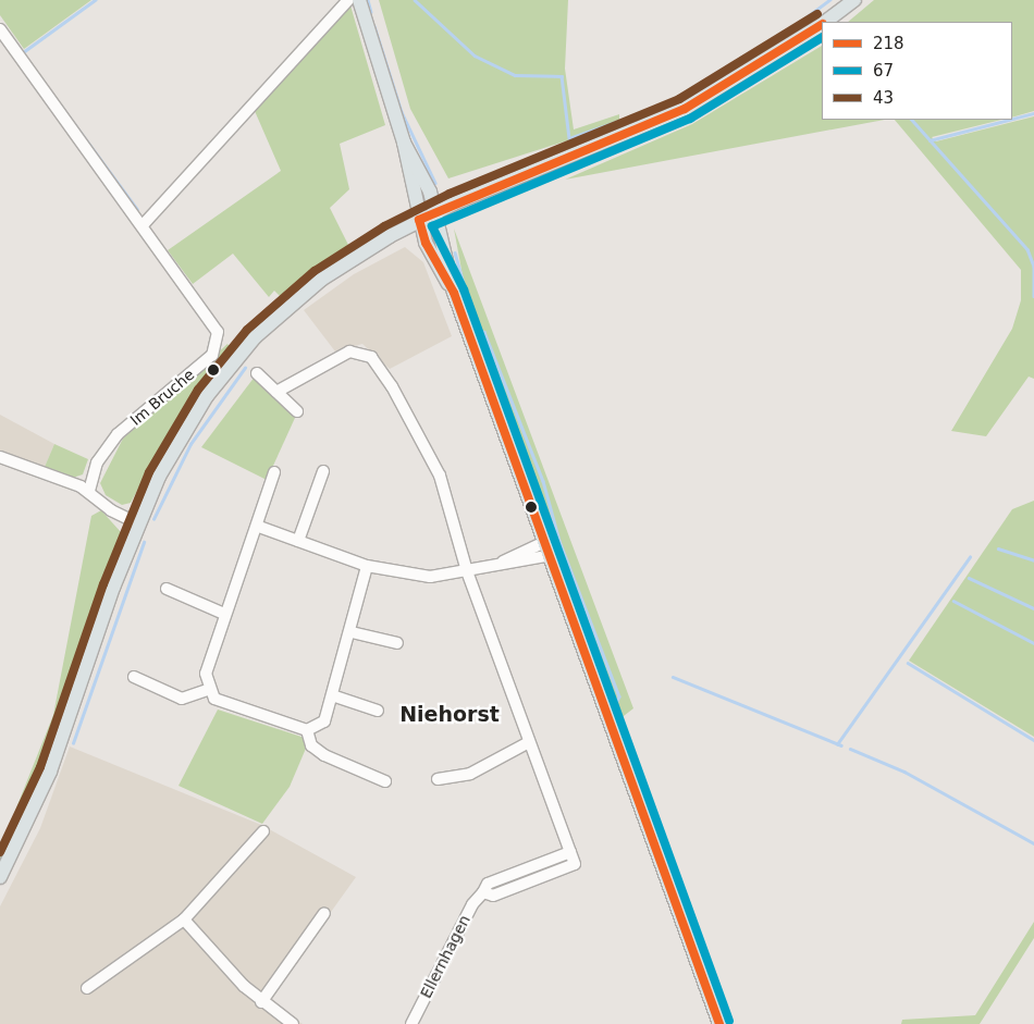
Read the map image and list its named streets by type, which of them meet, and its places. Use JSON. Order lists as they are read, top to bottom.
{
  "streets": {
    "street": ["Im Bruche", "Ellernhagen"]
  },
  "districts": ["Niehorst"],
  "lines": ["transit line 43", "transit line 218", "transit line 67"],
  "legend": ["218", "67", "43"]
}
